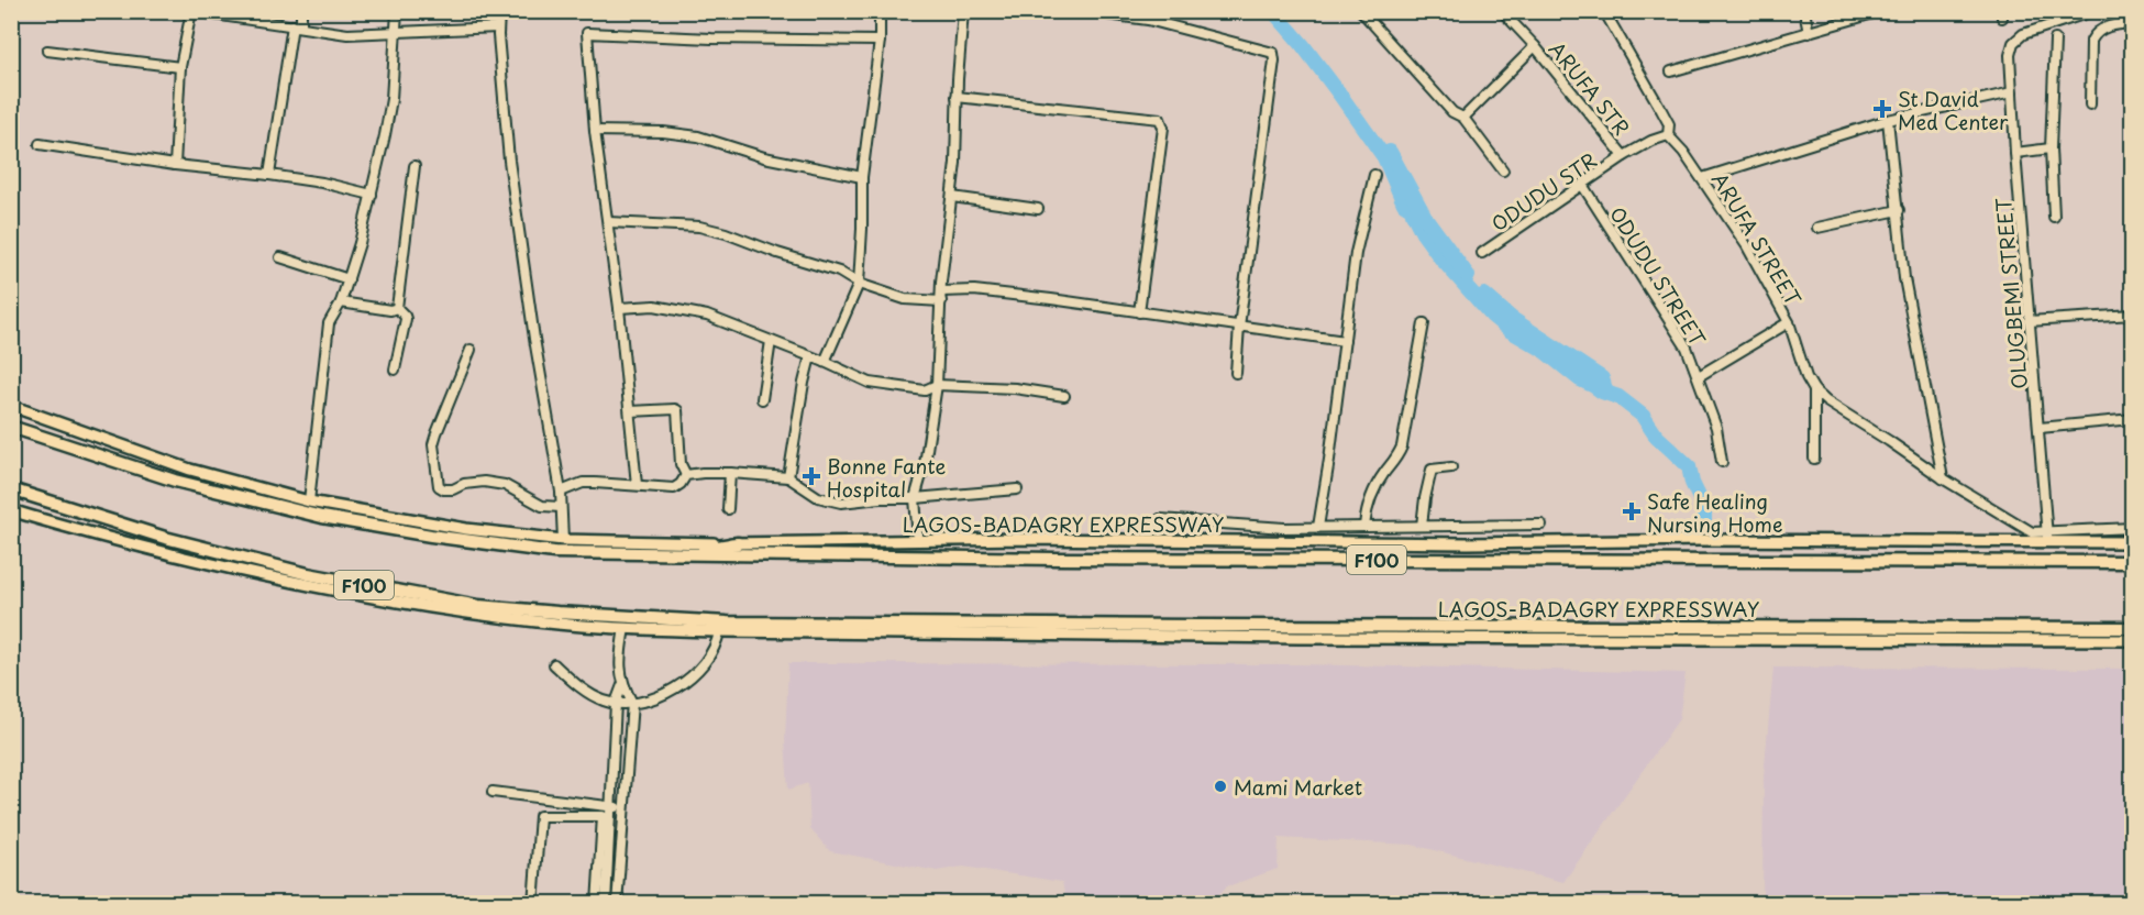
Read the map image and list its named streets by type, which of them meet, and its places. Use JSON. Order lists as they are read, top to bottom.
{
  "streets": {
    "highway": ["LAGOS-BADAGRY EXPRESSWAY", "F100"],
    "street": [
      "ARUFA STR",
      "ODUDU STR",
      "ARUFA STREET",
      "ODUDU STREET",
      "OLUGBEMI STREET"
    ]
  },
  "crossings": [
    ["ARUFA STR", "ODUDU STR"],
    ["ODUDU STR", "ODUDU STREET"],
    ["ARUFA STREET", "OLUGBEMI STREET"],
    ["ARUFA STREET", "LAGOS-BADAGRY EXPRESSWAY"],
    ["OLUGBEMI STREET", "LAGOS-BADAGRY EXPRESSWAY"]
  ],
  "places": {
    "health": ["St David Med Center", "Bonne Fante Hospital", "Safe Healing Nursing Home"],
    "other": ["Mami Market"]
  }
}
